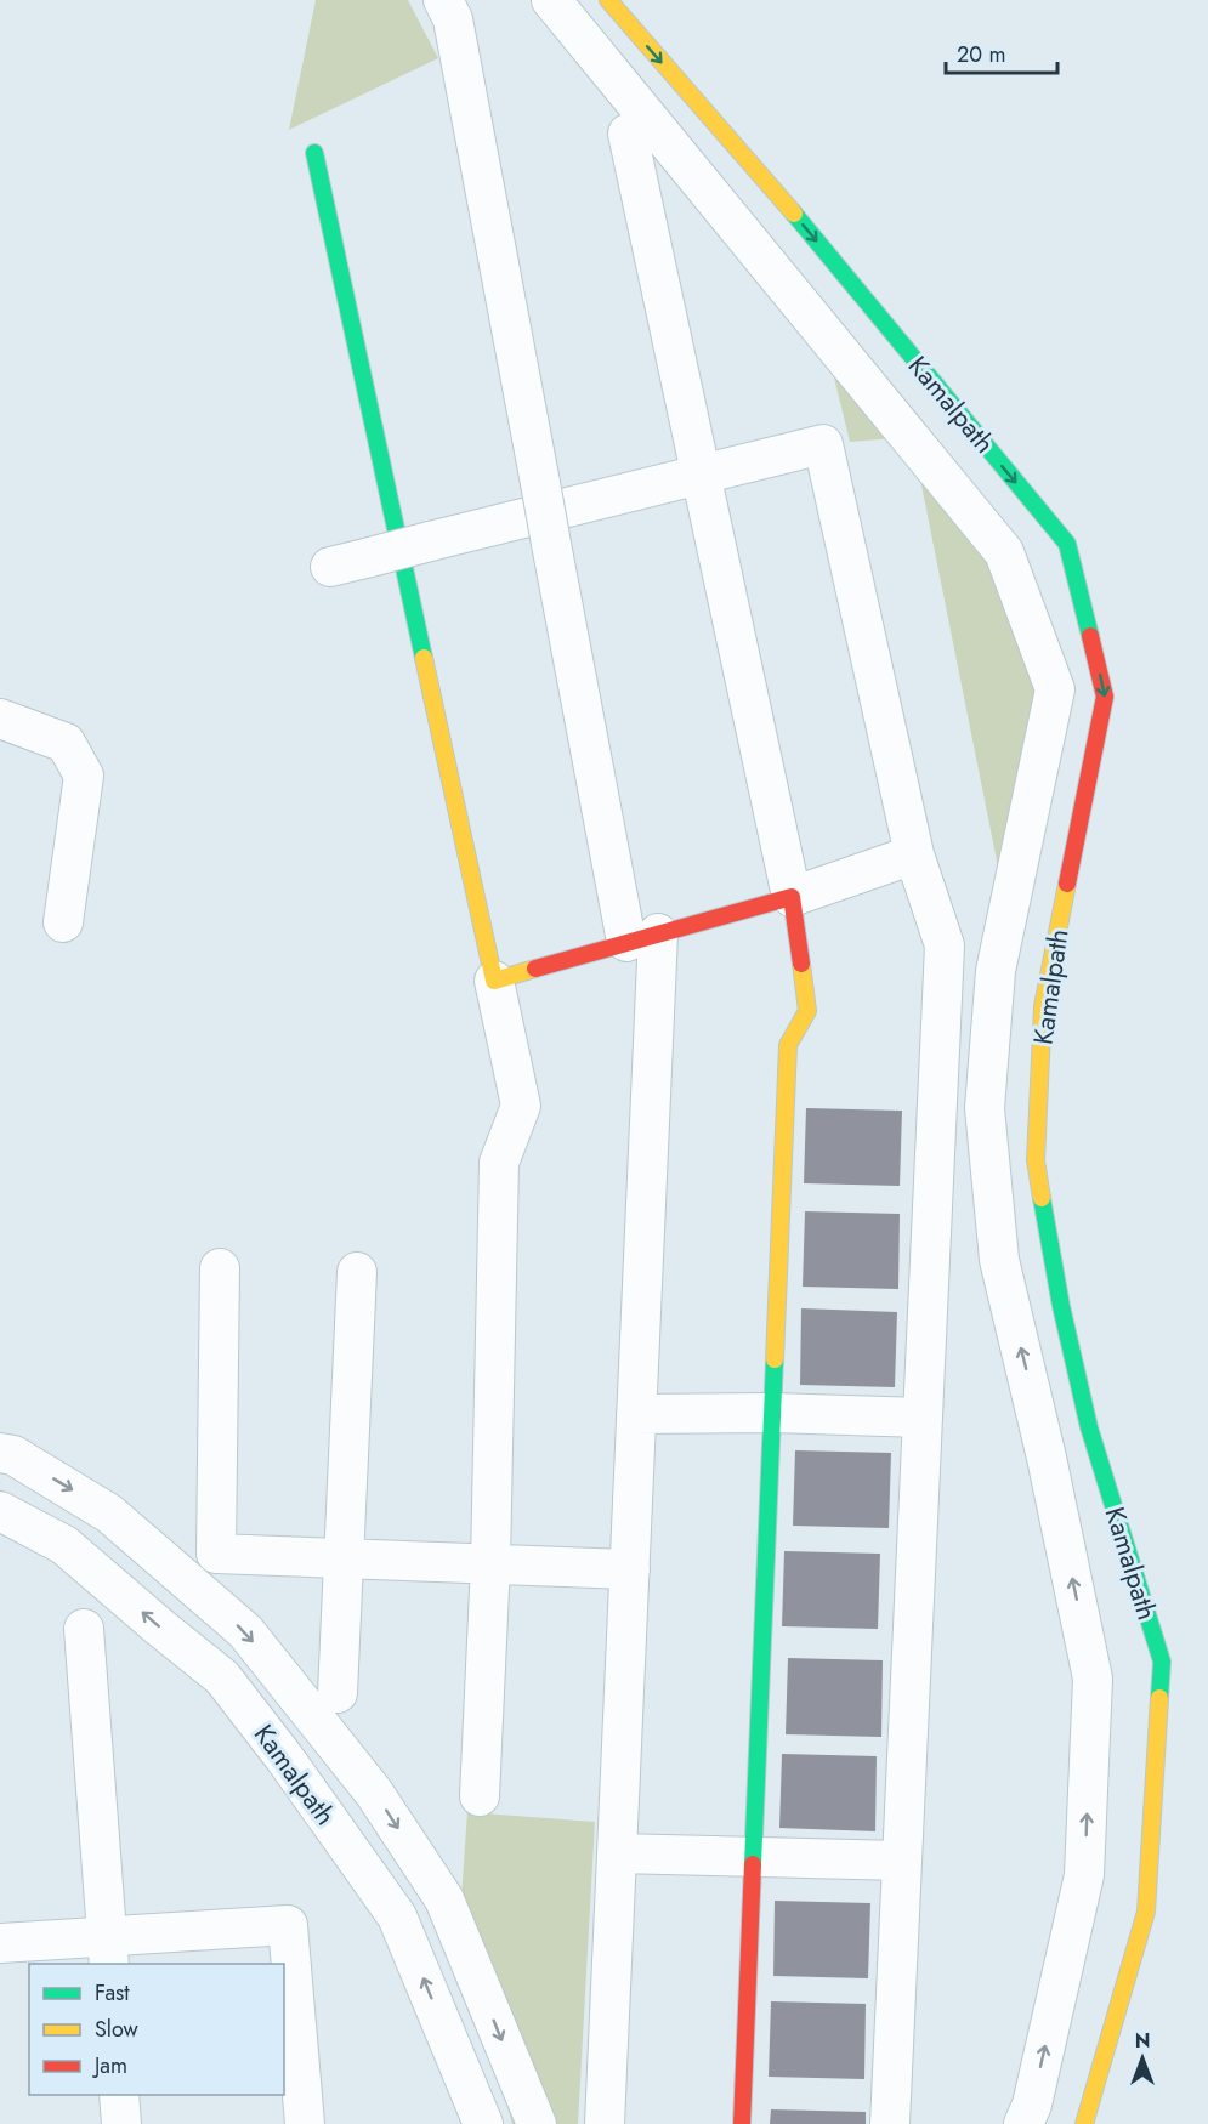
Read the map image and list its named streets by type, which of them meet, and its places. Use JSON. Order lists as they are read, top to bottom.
{
  "streets": {
    "street": ["Kamalpath"]
  },
  "legend": ["Fast", "Slow", "Jam"],
  "scale_bar": "20 m",
  "north": "top"
}
